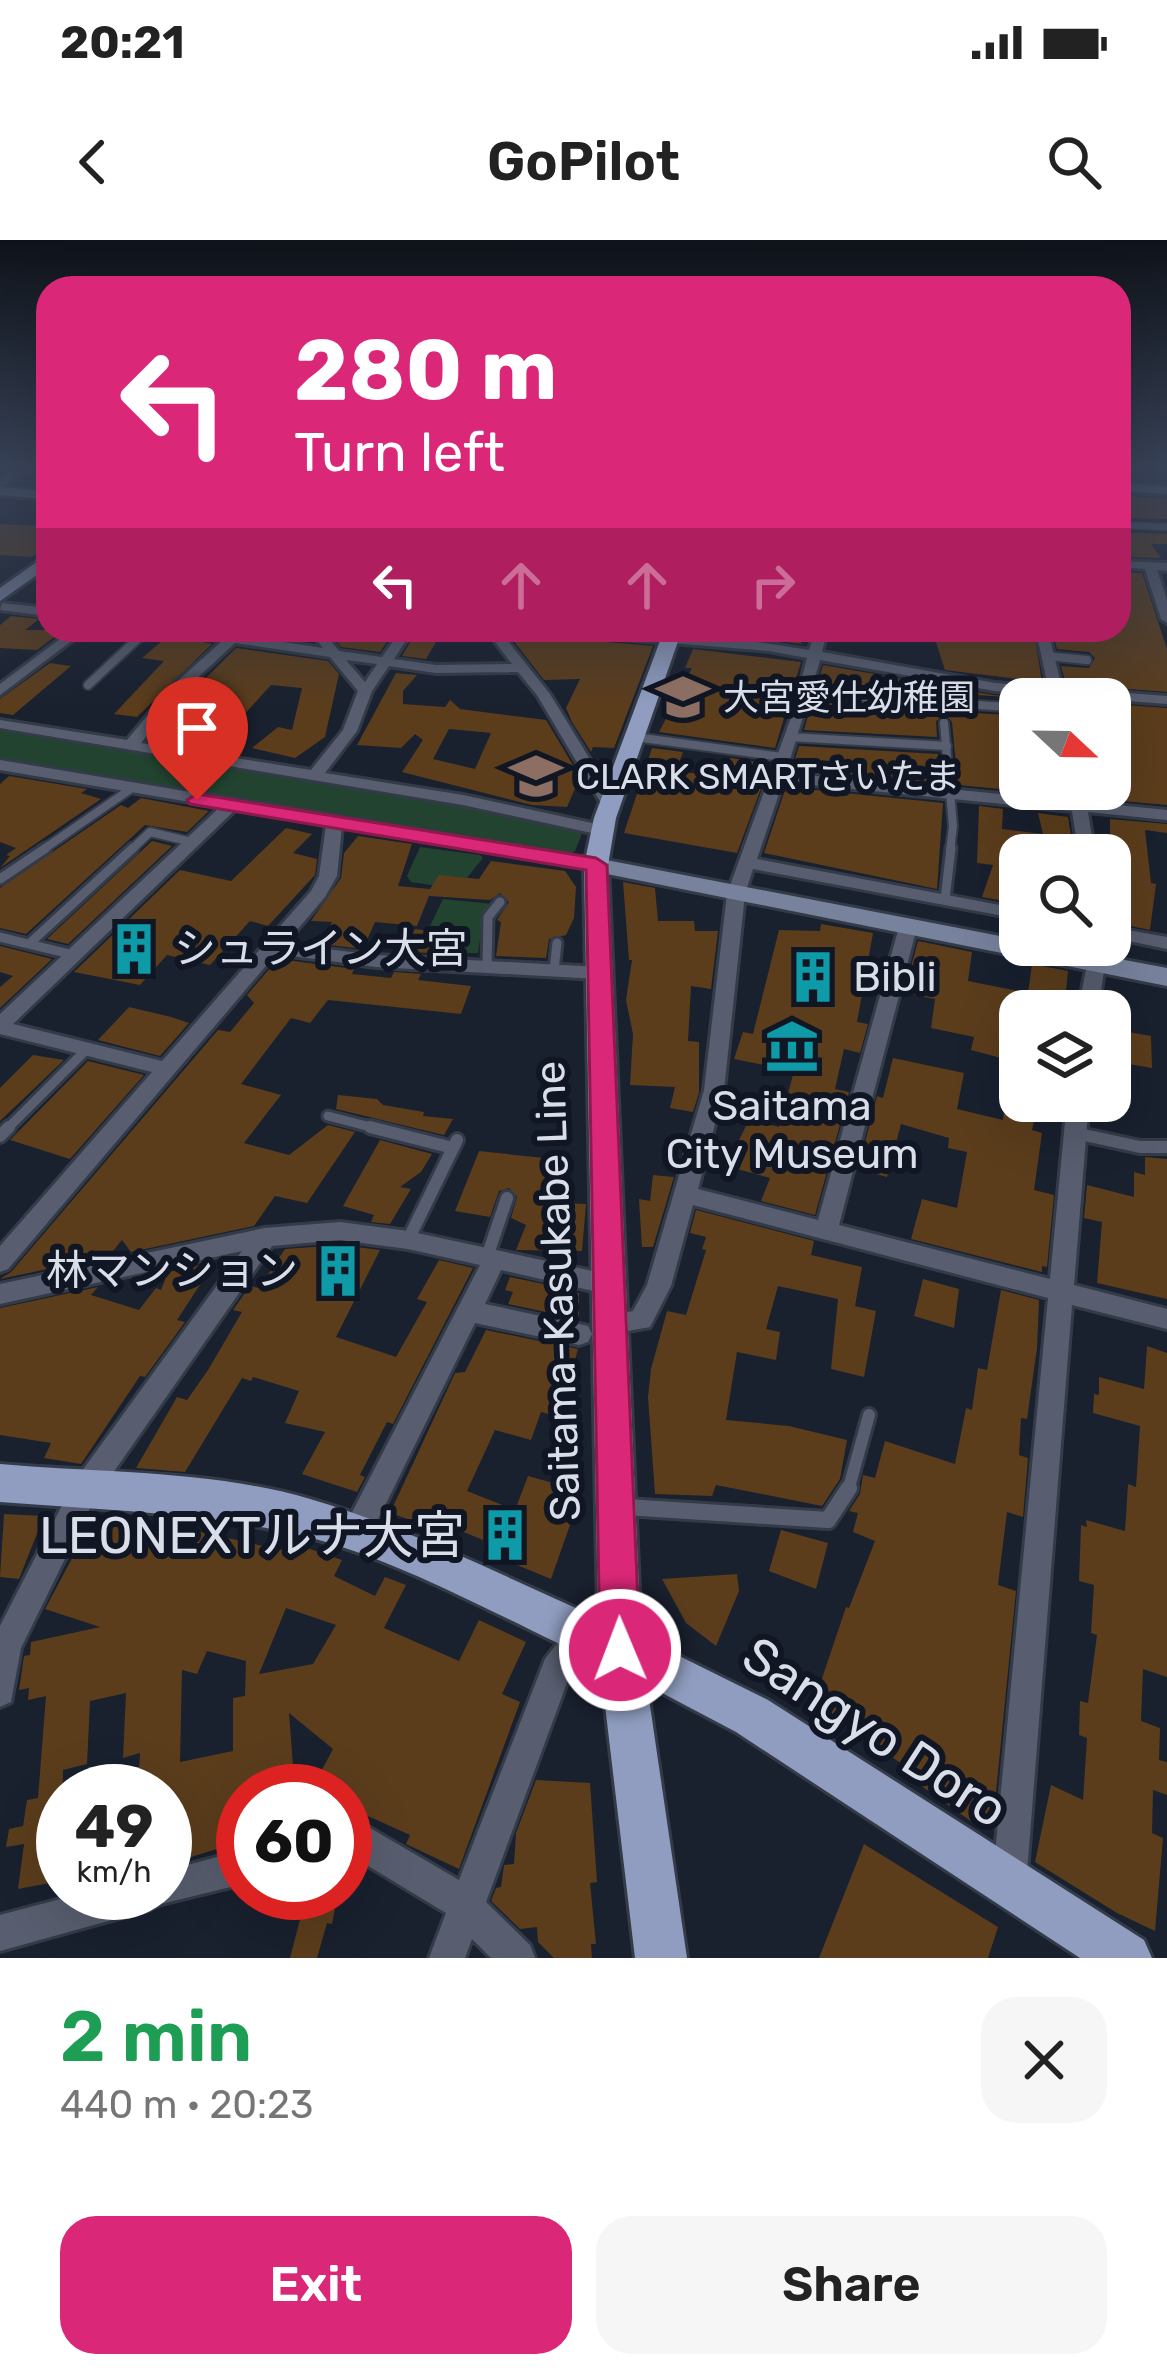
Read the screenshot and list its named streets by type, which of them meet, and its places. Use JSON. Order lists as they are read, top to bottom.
{
  "streets": {
    "main road": ["Saitama-Kasukabe Line", "Sangyo Doro"]
  },
  "crossings": [
    ["Saitama-Kasukabe Line", "Sangyo Doro"]
  ],
  "places": {
    "school or university": ["大宮愛仕幼稚園", "CLARK SMARTさいたま"],
    "building": [
      "シュライン大宮",
      "Bibli",
      "林マンション",
      "LEONEXTルナ大宮"
    ],
    "museum": ["Saitama City Museum"]
  },
  "north": "right",
  "page": {
    "status": "20:21",
    "header": "GoPilot",
    "turn": ["280 m", "Turn left"],
    "speed": "49 km/h",
    "limit": "60",
    "heading": ["2 min", "440 m · 20:23"],
    "buttons": ["Exit", "Share"]
  }
}
